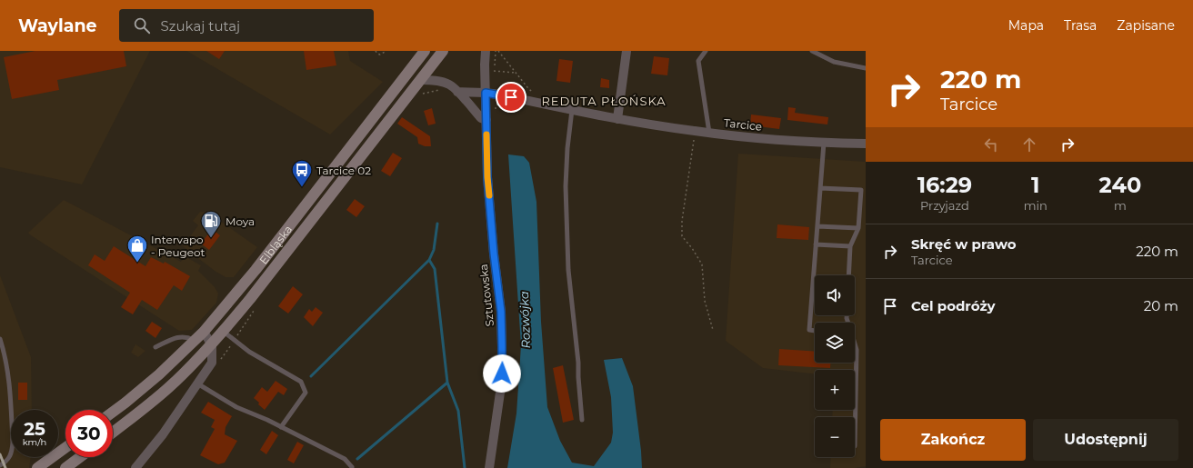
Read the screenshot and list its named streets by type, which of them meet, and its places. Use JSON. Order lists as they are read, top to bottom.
{
  "streets": {
    "main road": ["Elbląska"],
    "street": ["Tarcice", "Sztutowska"]
  },
  "crossings": [
    ["Tarcice", "Sztutowska"]
  ],
  "districts": ["REDUTA PŁOŃSKA"],
  "water": ["Rozwójka"],
  "places": {
    "bus stop": ["Tarcice 02"],
    "fuel station": ["Moya"],
    "shop": ["Intervapo - Peugeot"]
  },
  "page": {
    "header": "Waylane",
    "search": "Szukaj tutaj",
    "nav": ["Mapa", "Trasa", "Zapisane"],
    "turn": ["220 m", "Tarcice"],
    "eta": [
      "16:29",
      "Przyjazd",
      "1",
      "min",
      "240",
      "m"
    ],
    "list": [
      {
        "name": "Skręć w prawo",
        "note": "Tarcice",
        "value": "220 m"
      },
      {
        "name": "Cel podróży",
        "value": "20 m"
      }
    ],
    "map_buttons": ["+", "−"],
    "speed": "25 km/h",
    "limit": "30",
    "buttons": ["Zakończ", "Udostępnij"]
  }
}
